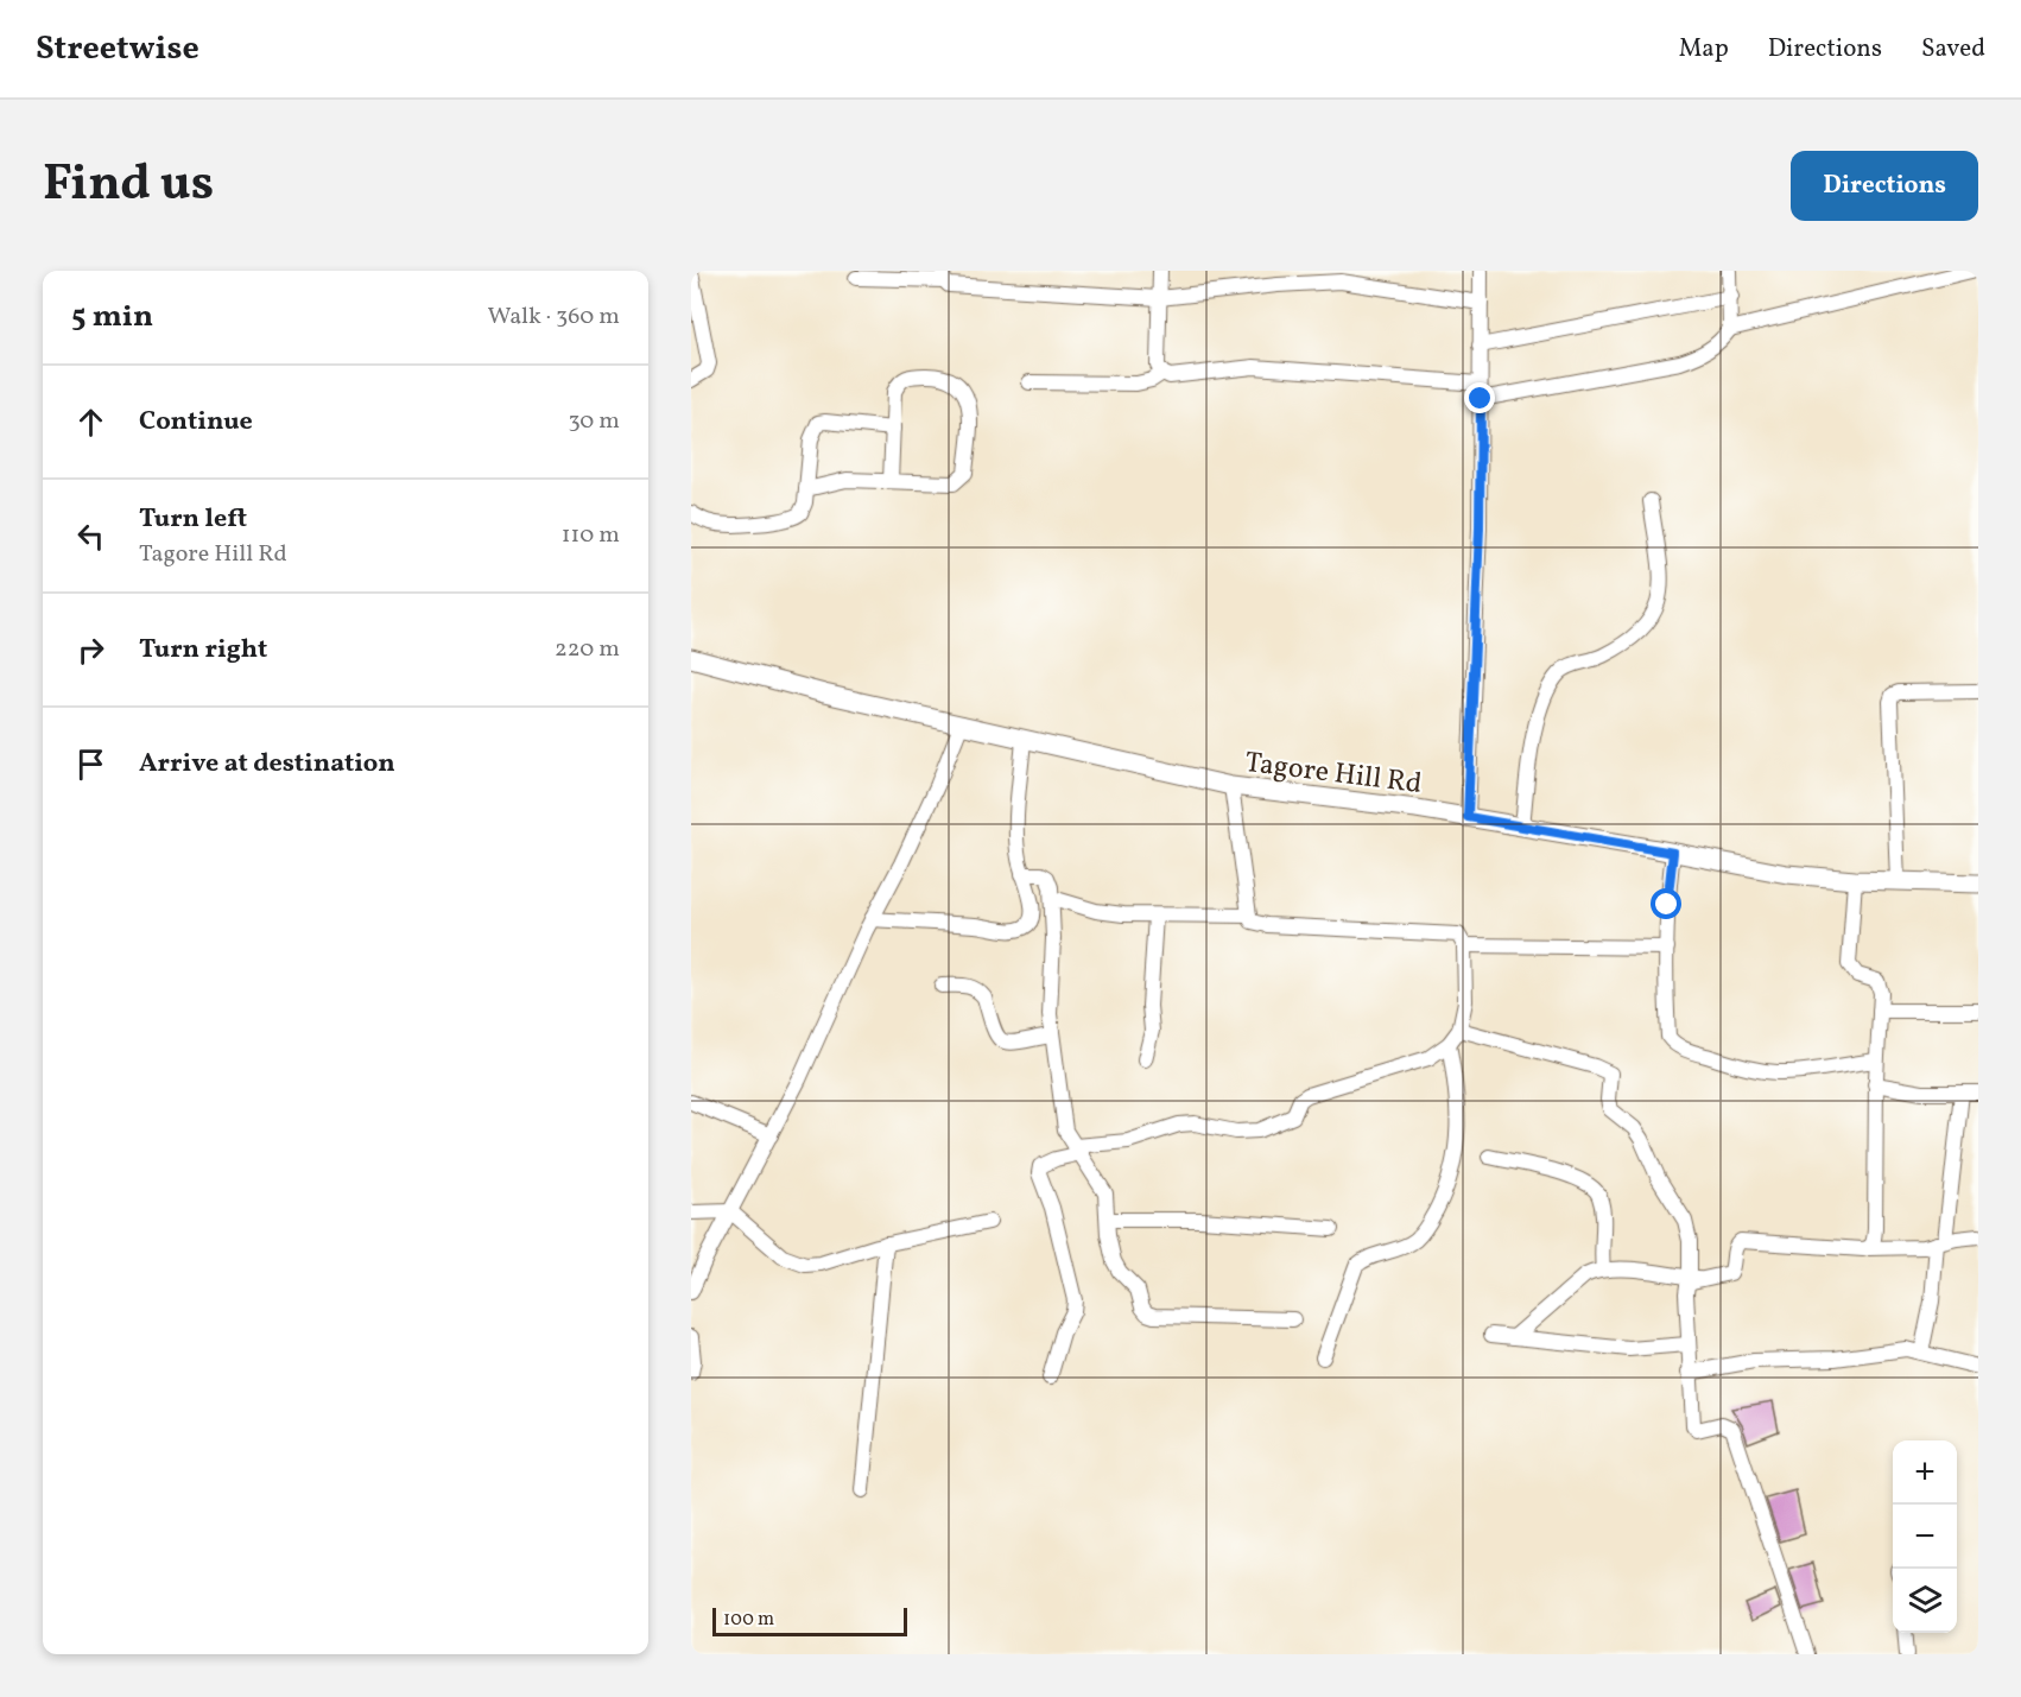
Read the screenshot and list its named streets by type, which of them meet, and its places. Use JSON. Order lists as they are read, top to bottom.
{
  "streets": {
    "main road": ["Tagore Hill Rd"]
  },
  "scale_bar": "100 m",
  "page": {
    "header": "Streetwise",
    "nav": ["Map", "Directions", "Saved"],
    "title": "Find us",
    "buttons": "Directions",
    "heading": ["5 min", "Walk · 360 m"],
    "list": [
      ["Continue", "30 m"],
      ["Turn left", "Tagore Hill Rd", "110 m"],
      ["Turn right", "220 m"],
      "Arrive at destination"
    ],
    "map_buttons": ["+", "−"],
    "scale": "100 m"
  }
}
